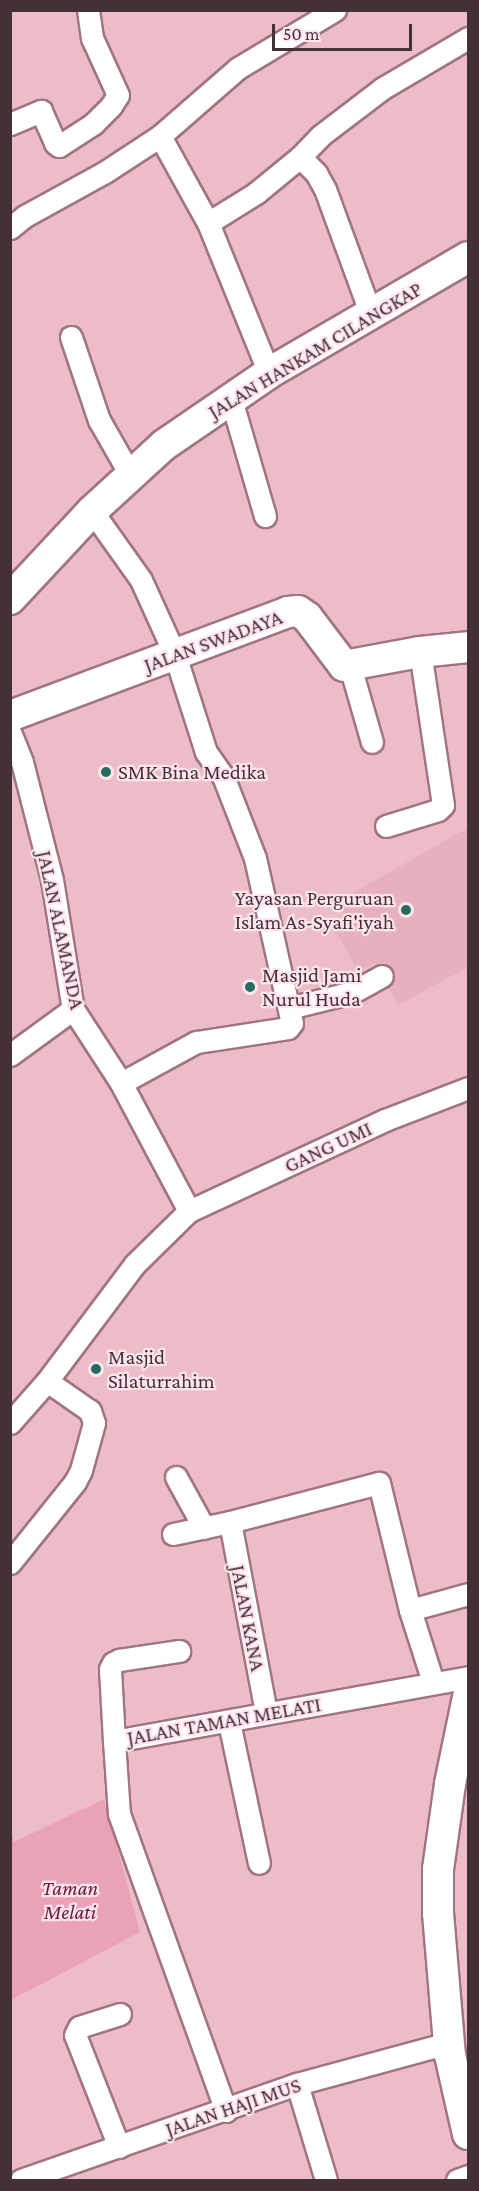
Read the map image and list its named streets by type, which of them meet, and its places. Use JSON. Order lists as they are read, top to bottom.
{
  "streets": {
    "street": [
      "JALAN HANKAM CILANGKAP",
      "JALAN SWADAYA",
      "JALAN ALAMANDA",
      "GANG UMI",
      "JALAN KANA",
      "JALAN TAMAN MELATI",
      "JALAN HAJI MUS"
    ]
  },
  "crossings": [
    ["JALAN ALAMANDA", "GANG UMI"],
    ["JALAN KANA", "JALAN TAMAN MELATI"],
    ["JALAN TAMAN MELATI", "JALAN HAJI MUS"]
  ],
  "parks": ["Taman Melati"],
  "places": [
    "SMK Bina Medika",
    "Yayasan Perguruan Islam As-Syafi'iyah",
    "Masjid Jami Nurul Huda",
    "Masjid Silaturrahim"
  ],
  "scale_bar": "50 m"
}
